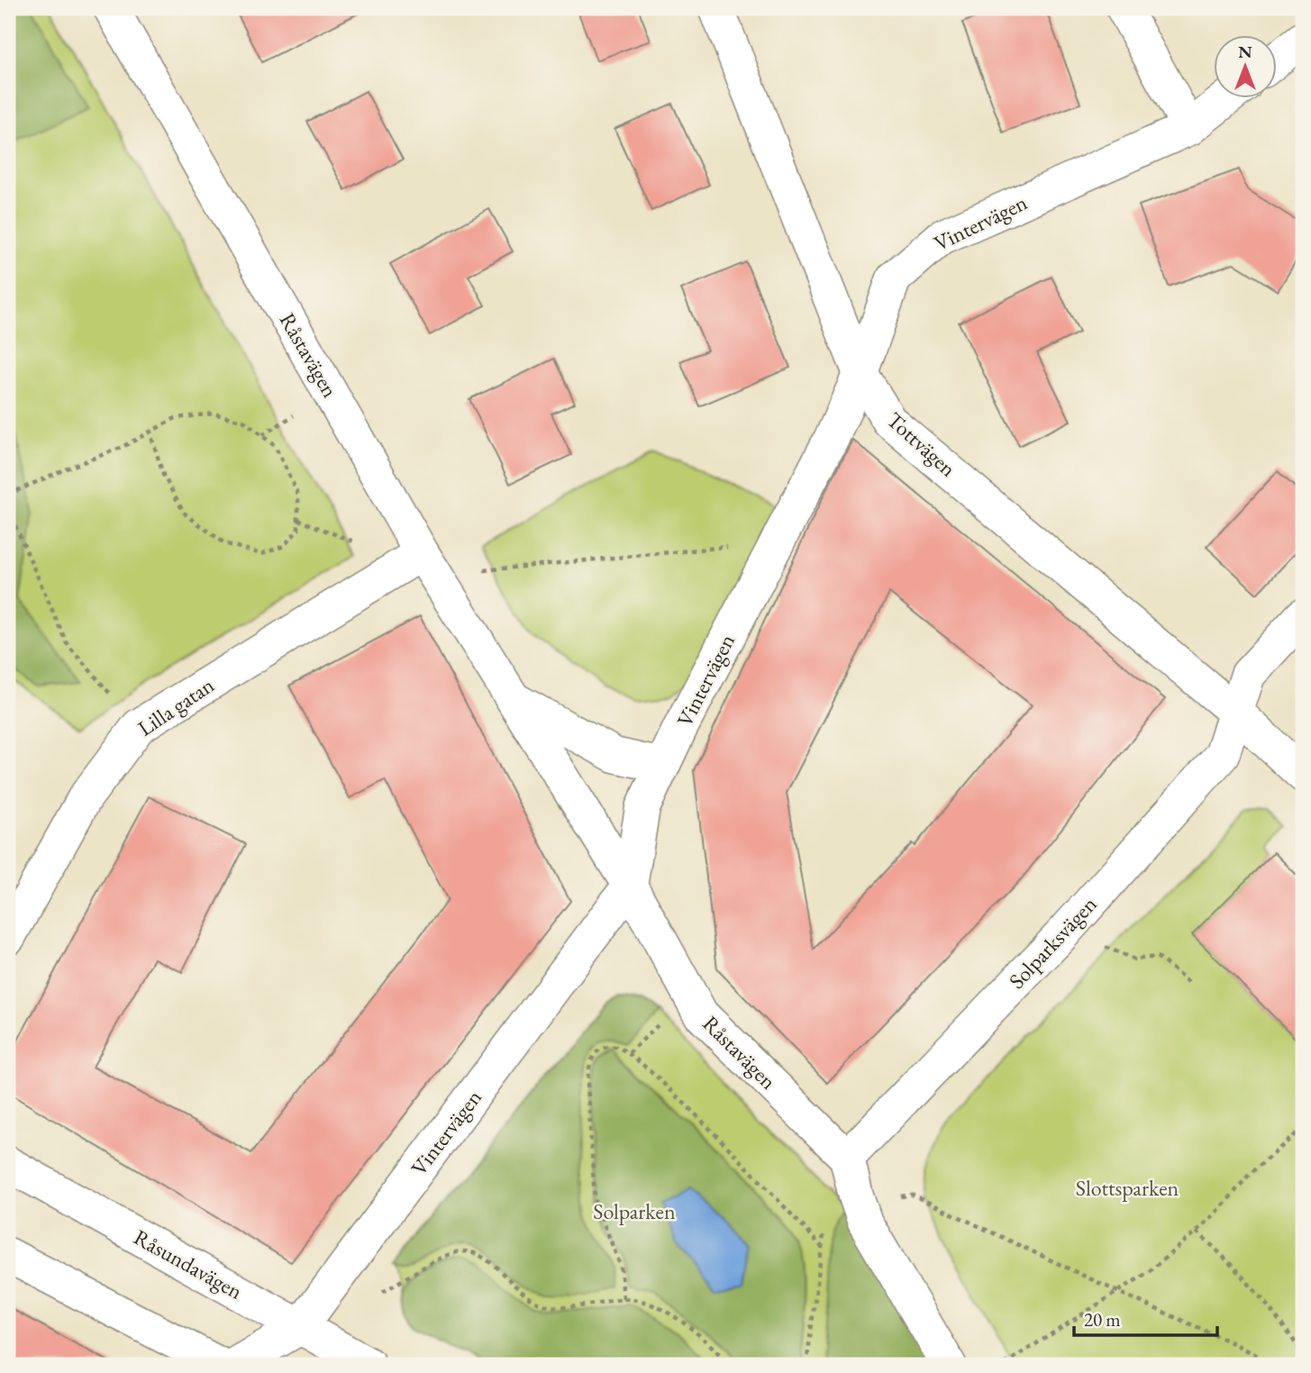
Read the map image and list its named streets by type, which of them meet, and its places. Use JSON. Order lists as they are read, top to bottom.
{
  "streets": {
    "street": [
      "Vintervägen",
      "Råstavägen",
      "Tottvägen",
      "Lilla gatan",
      "Solparksvägen",
      "Råsundavägen"
    ]
  },
  "crossings": [
    ["Vintervägen", "Råstavägen"],
    ["Vintervägen", "Tottvägen"],
    ["Vintervägen", "Råsundavägen"],
    ["Råstavägen", "Lilla gatan"],
    ["Råstavägen", "Solparksvägen"],
    ["Tottvägen", "Solparksvägen"]
  ],
  "parks": ["Slottsparken", "Solparken"],
  "scale_bar": "20 m",
  "north": "top"
}
